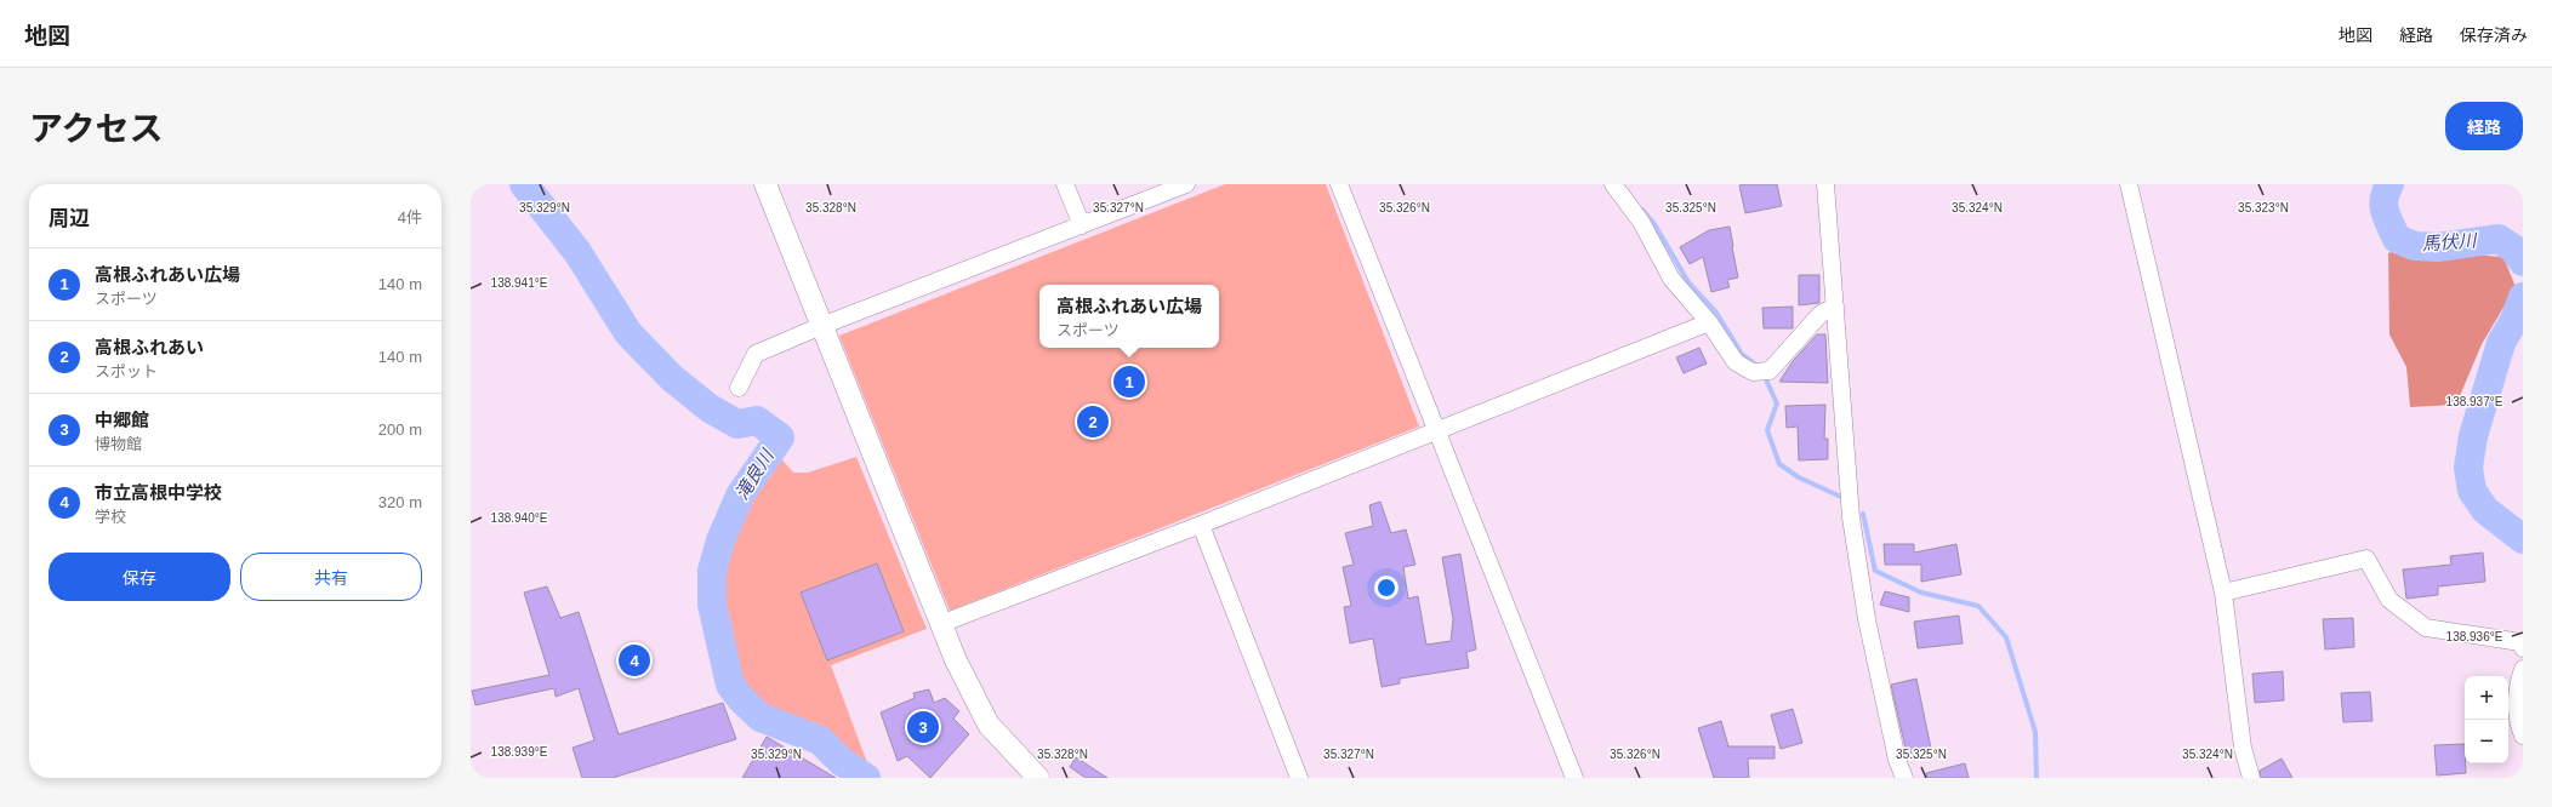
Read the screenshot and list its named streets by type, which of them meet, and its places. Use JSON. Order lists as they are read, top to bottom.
{
  "water": ["馬伏川", "滝良川"],
  "page": {
    "header": "地図",
    "nav": ["地図", "経路", "保存済み"],
    "title": "アクセス",
    "buttons": [
      "経路",
      ["保存", "共有"]
    ],
    "heading": ["周辺", "4件"],
    "list": [
      {
        "mark": "1",
        "name": "高根ふれあい広場",
        "note": "スポーツ",
        "value": "140 m"
      },
      {
        "mark": "2",
        "name": "高根ふれあい",
        "note": "スポット",
        "value": "140 m"
      },
      {
        "mark": "3",
        "name": "中郷館",
        "note": "博物館",
        "value": "200 m"
      },
      {
        "mark": "4",
        "name": "市立高根中学校",
        "note": "学校",
        "value": "320 m"
      }
    ],
    "popup": ["高根ふれあい広場", "スポーツ"],
    "pins": [
      "1",
      "2",
      "4",
      "3"
    ],
    "map_buttons": ["+", "−"]
  },
  "coordinates": [
    "35.329°N",
    "35.328°N",
    "35.327°N",
    "35.326°N",
    "35.325°N",
    "35.324°N",
    "35.323°N",
    "138.941°E",
    "138.937°E",
    "138.940°E",
    "138.936°E",
    "138.939°E"
  ]
}
